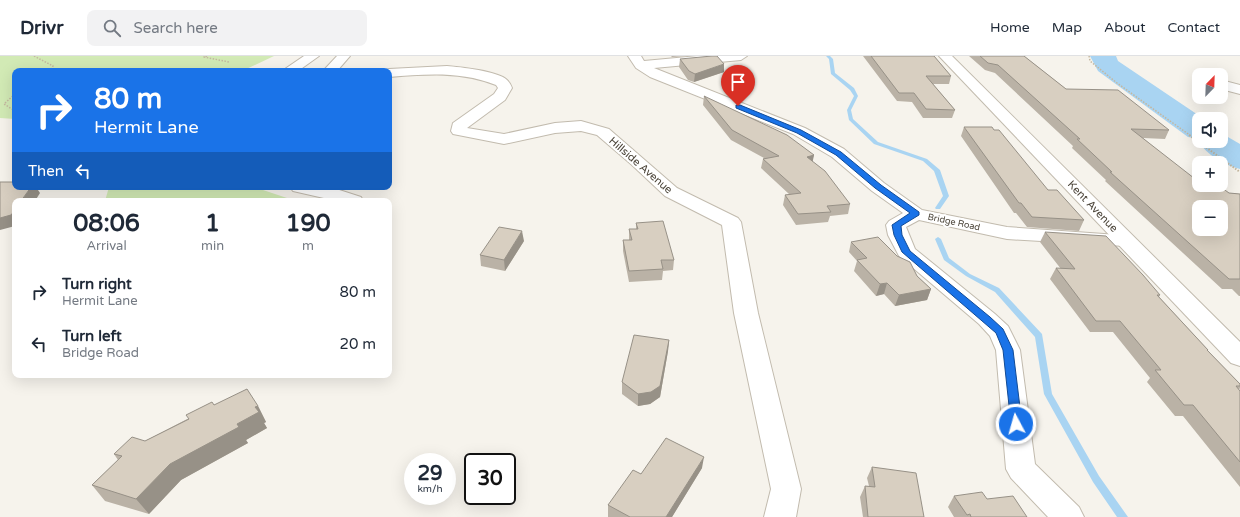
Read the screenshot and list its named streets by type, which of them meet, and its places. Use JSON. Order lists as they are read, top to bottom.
{
  "streets": {
    "street": ["Hillside Avenue", "Kent Avenue", "Bridge Road"]
  },
  "crossings": [
    ["Kent Avenue", "Bridge Road"]
  ],
  "north": "top right",
  "page": {
    "header": "Drivr",
    "search": "Search here",
    "nav": [
      "Home",
      "Map",
      "About",
      "Contact"
    ],
    "map_buttons": ["+", "−"],
    "turn": ["80 m", "Hermit Lane"],
    "then": "Then",
    "eta": [
      "08:06",
      "Arrival",
      "1",
      "min",
      "190",
      "m"
    ],
    "list": [
      {
        "name": "Turn right",
        "note": "Hermit Lane",
        "value": "80 m"
      },
      {
        "name": "Turn left",
        "note": "Bridge Road",
        "value": "20 m"
      }
    ],
    "speed": "29 km/h",
    "limit": "30"
  }
}
